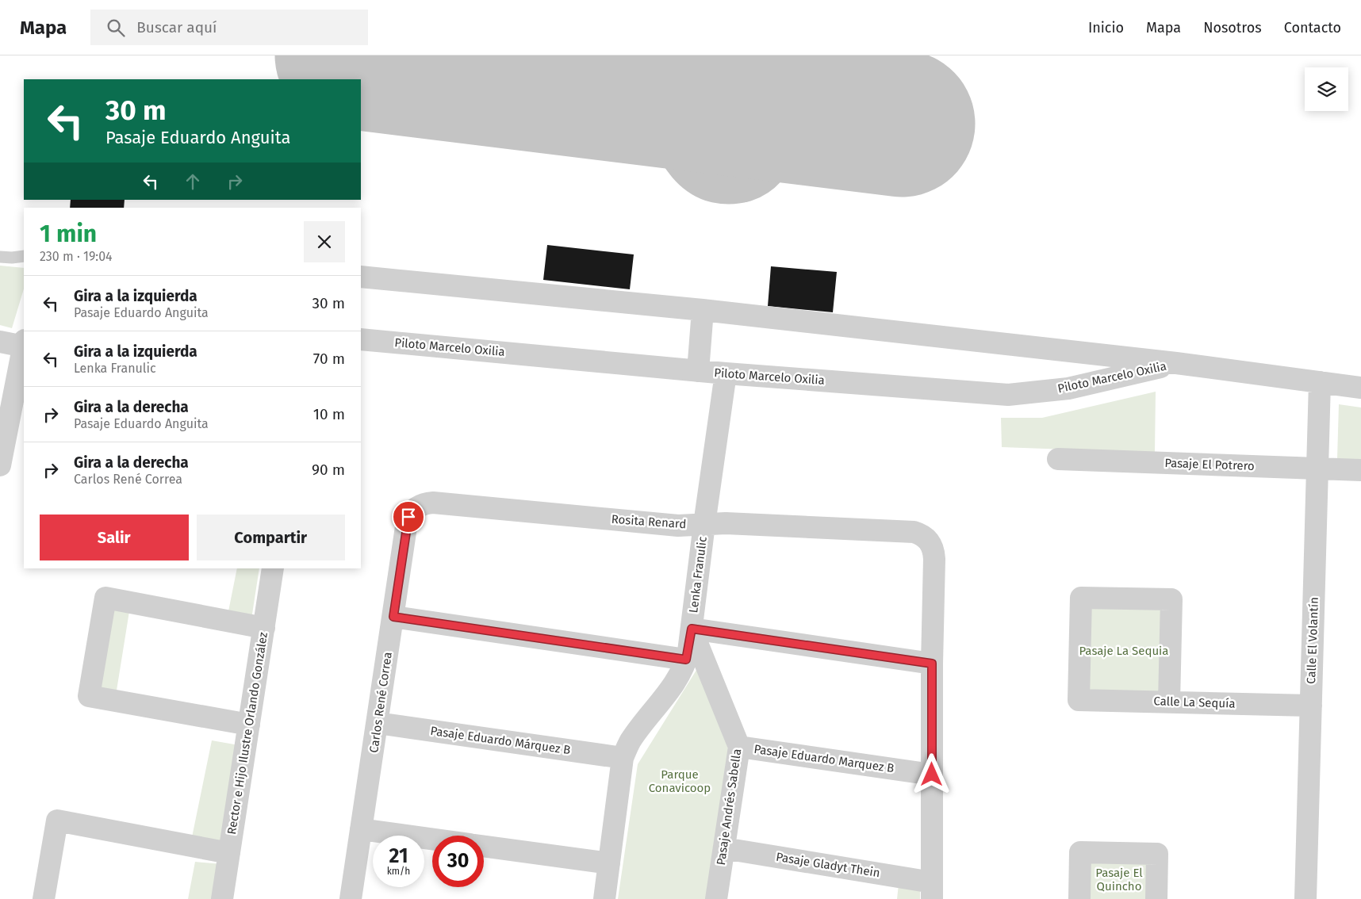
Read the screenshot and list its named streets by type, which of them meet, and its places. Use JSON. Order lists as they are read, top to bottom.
{
  "streets": {
    "street": [
      "Piloto Marcelo Oxilia",
      "Pasaje El Potrero",
      "Rosita Renard",
      "Lenka Franulic",
      "Calle El Volantín",
      "Carlos René Correa",
      "Calle La Sequía",
      "Rector e Hijo Ilustre Orlando González",
      "Pasaje Eduardo Márquez B",
      "Pasaje Eduardo Marquez B",
      "Pasaje Andrés Sabella",
      "Pasaje Gladyt Thein"
    ]
  },
  "crossings": [
    ["Piloto Marcelo Oxilia", "Lenka Franulic"],
    ["Piloto Marcelo Oxilia", "Calle El Volantín"],
    ["Pasaje El Potrero", "Calle El Volantín"],
    ["Rosita Renard", "Lenka Franulic"],
    ["Rosita Renard", "Carlos René Correa"],
    ["Lenka Franulic", "Pasaje Eduardo Márquez B"],
    ["Lenka Franulic", "Pasaje Andrés Sabella"],
    ["Calle El Volantín", "Calle La Sequía"],
    ["Carlos René Correa", "Pasaje Eduardo Márquez B"],
    ["Pasaje Eduardo Marquez B", "Pasaje Andrés Sabella"],
    ["Pasaje Andrés Sabella", "Pasaje Gladyt Thein"]
  ],
  "parks": ["Pasaje La Sequia", "Parque Conavicoop", "Pasaje El Quincho"],
  "page": {
    "header": "Mapa",
    "search": "Buscar aquí",
    "nav": [
      "Inicio",
      "Mapa",
      "Nosotros",
      "Contacto"
    ],
    "turn": ["30 m", "Pasaje Eduardo Anguita"],
    "heading": ["1 min", "230 m · 19:04"],
    "list": [
      {
        "name": "Gira a la izquierda",
        "note": "Pasaje Eduardo Anguita",
        "value": "30 m"
      },
      {
        "name": "Gira a la izquierda",
        "note": "Lenka Franulic",
        "value": "70 m"
      },
      {
        "name": "Gira a la derecha",
        "note": "Pasaje Eduardo Anguita",
        "value": "10 m"
      },
      {
        "name": "Gira a la derecha",
        "note": "Carlos René Correa",
        "value": "90 m"
      }
    ],
    "buttons": ["Salir", "Compartir"],
    "speed": "21 km/h",
    "limit": "30"
  }
}
